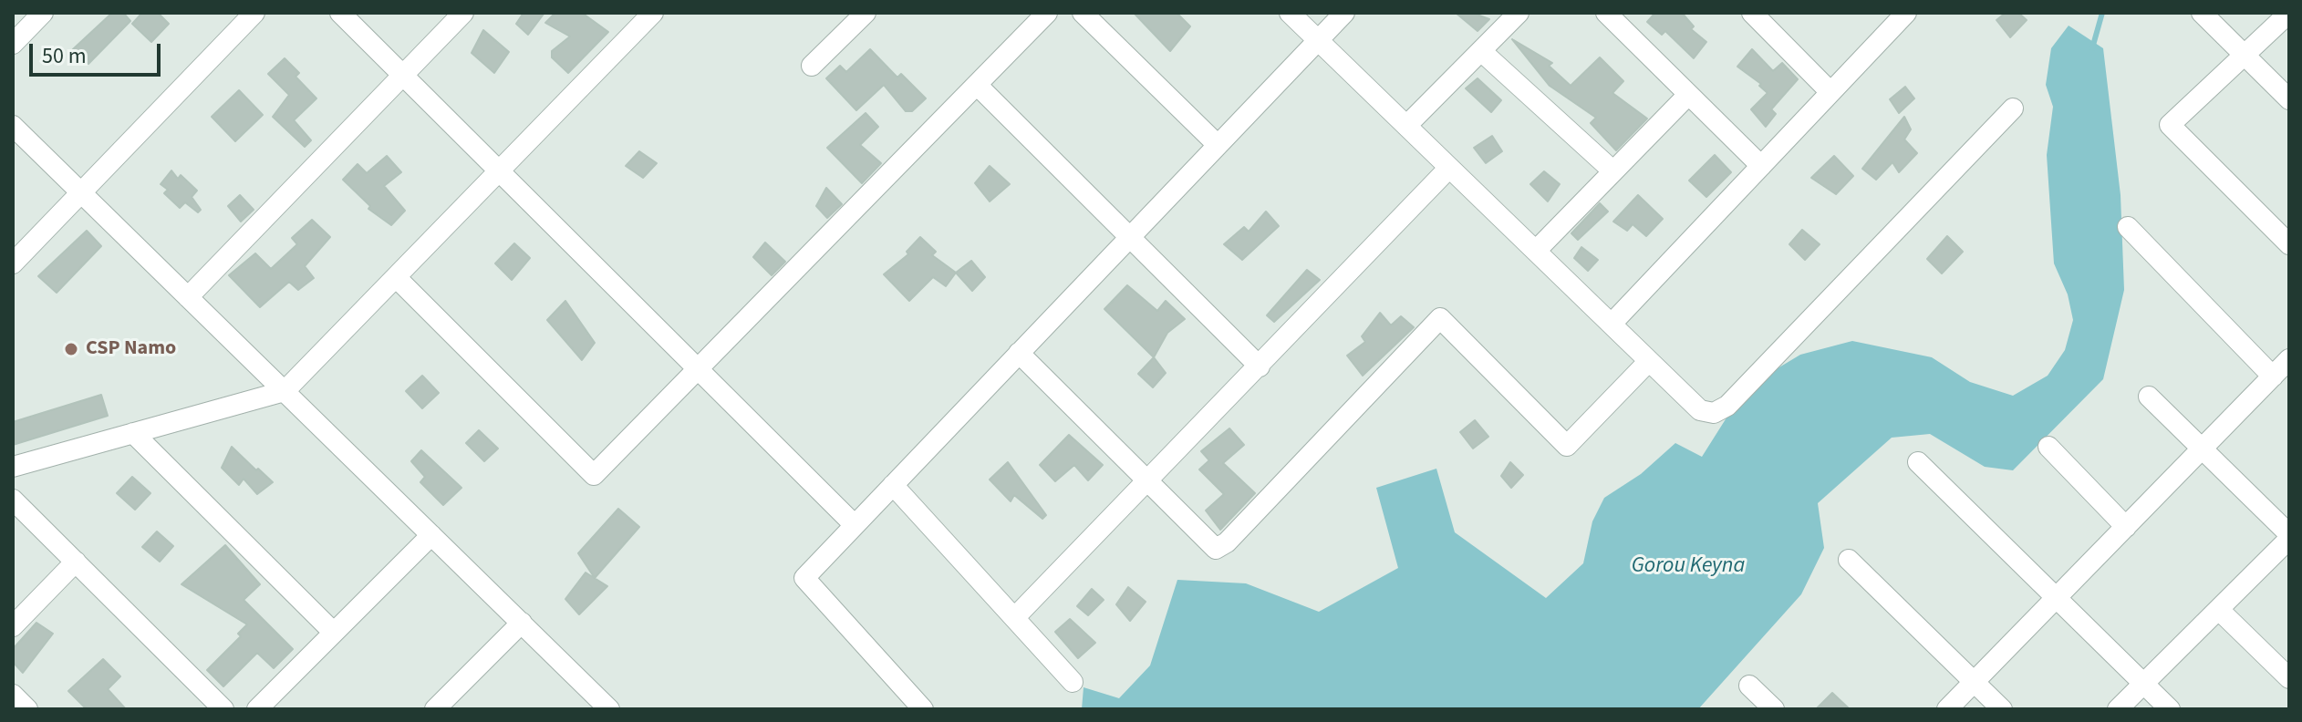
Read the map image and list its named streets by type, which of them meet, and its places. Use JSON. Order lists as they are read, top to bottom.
{
  "water": ["Gorou Keyna"],
  "places": ["CSP Namo"],
  "scale_bar": "50 m"
}
